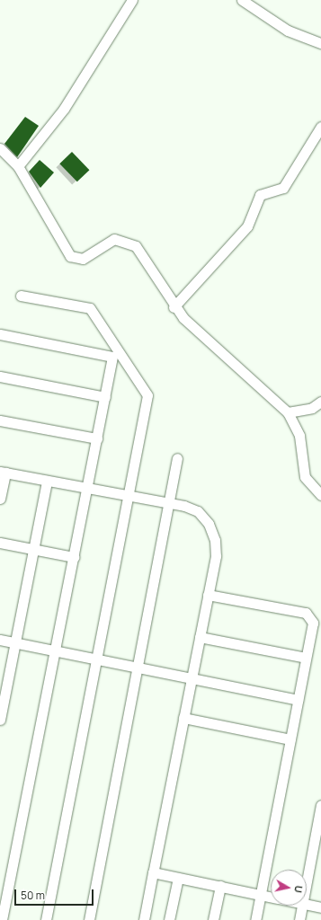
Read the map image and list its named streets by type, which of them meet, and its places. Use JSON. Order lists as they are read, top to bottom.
{
  "scale_bar": "50 m",
  "north": "right"
}
